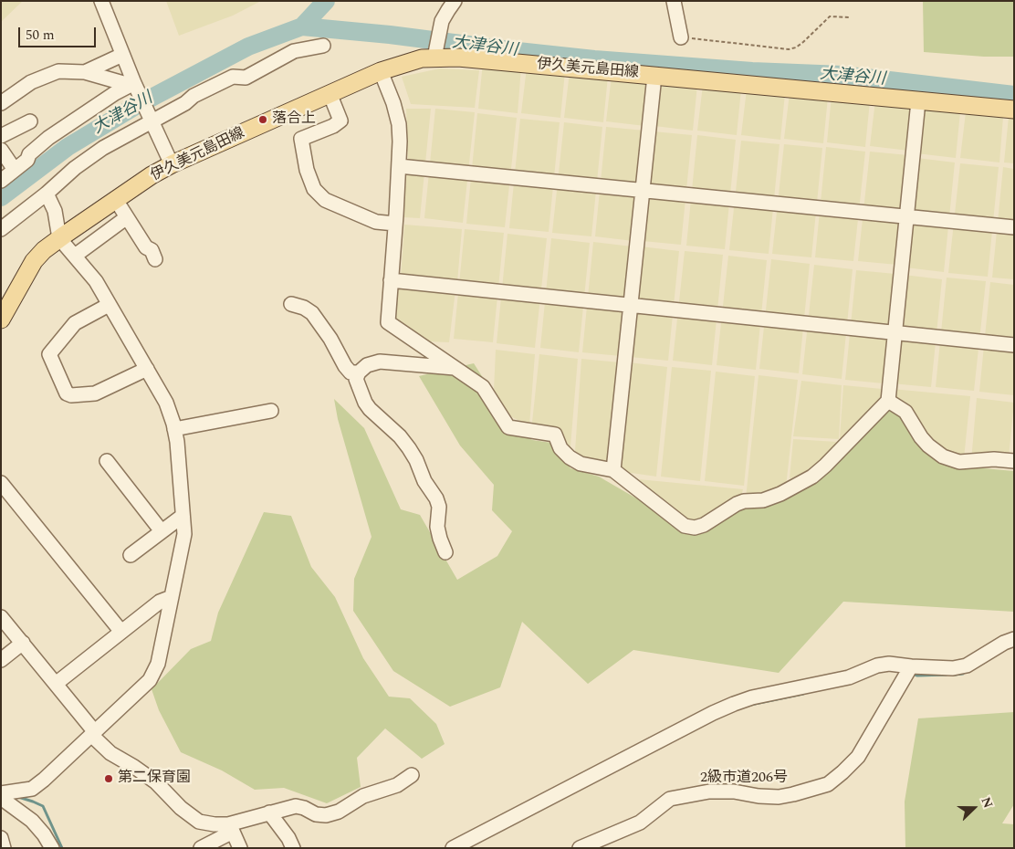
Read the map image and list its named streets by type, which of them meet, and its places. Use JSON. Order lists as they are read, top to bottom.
{
  "streets": {
    "main road": ["伊久美元島田線"],
    "street": ["2級市道206号"]
  },
  "water": ["大津谷川"],
  "places": ["落合上", "第二保育園"],
  "scale_bar": "50 m",
  "north": "right"
}
